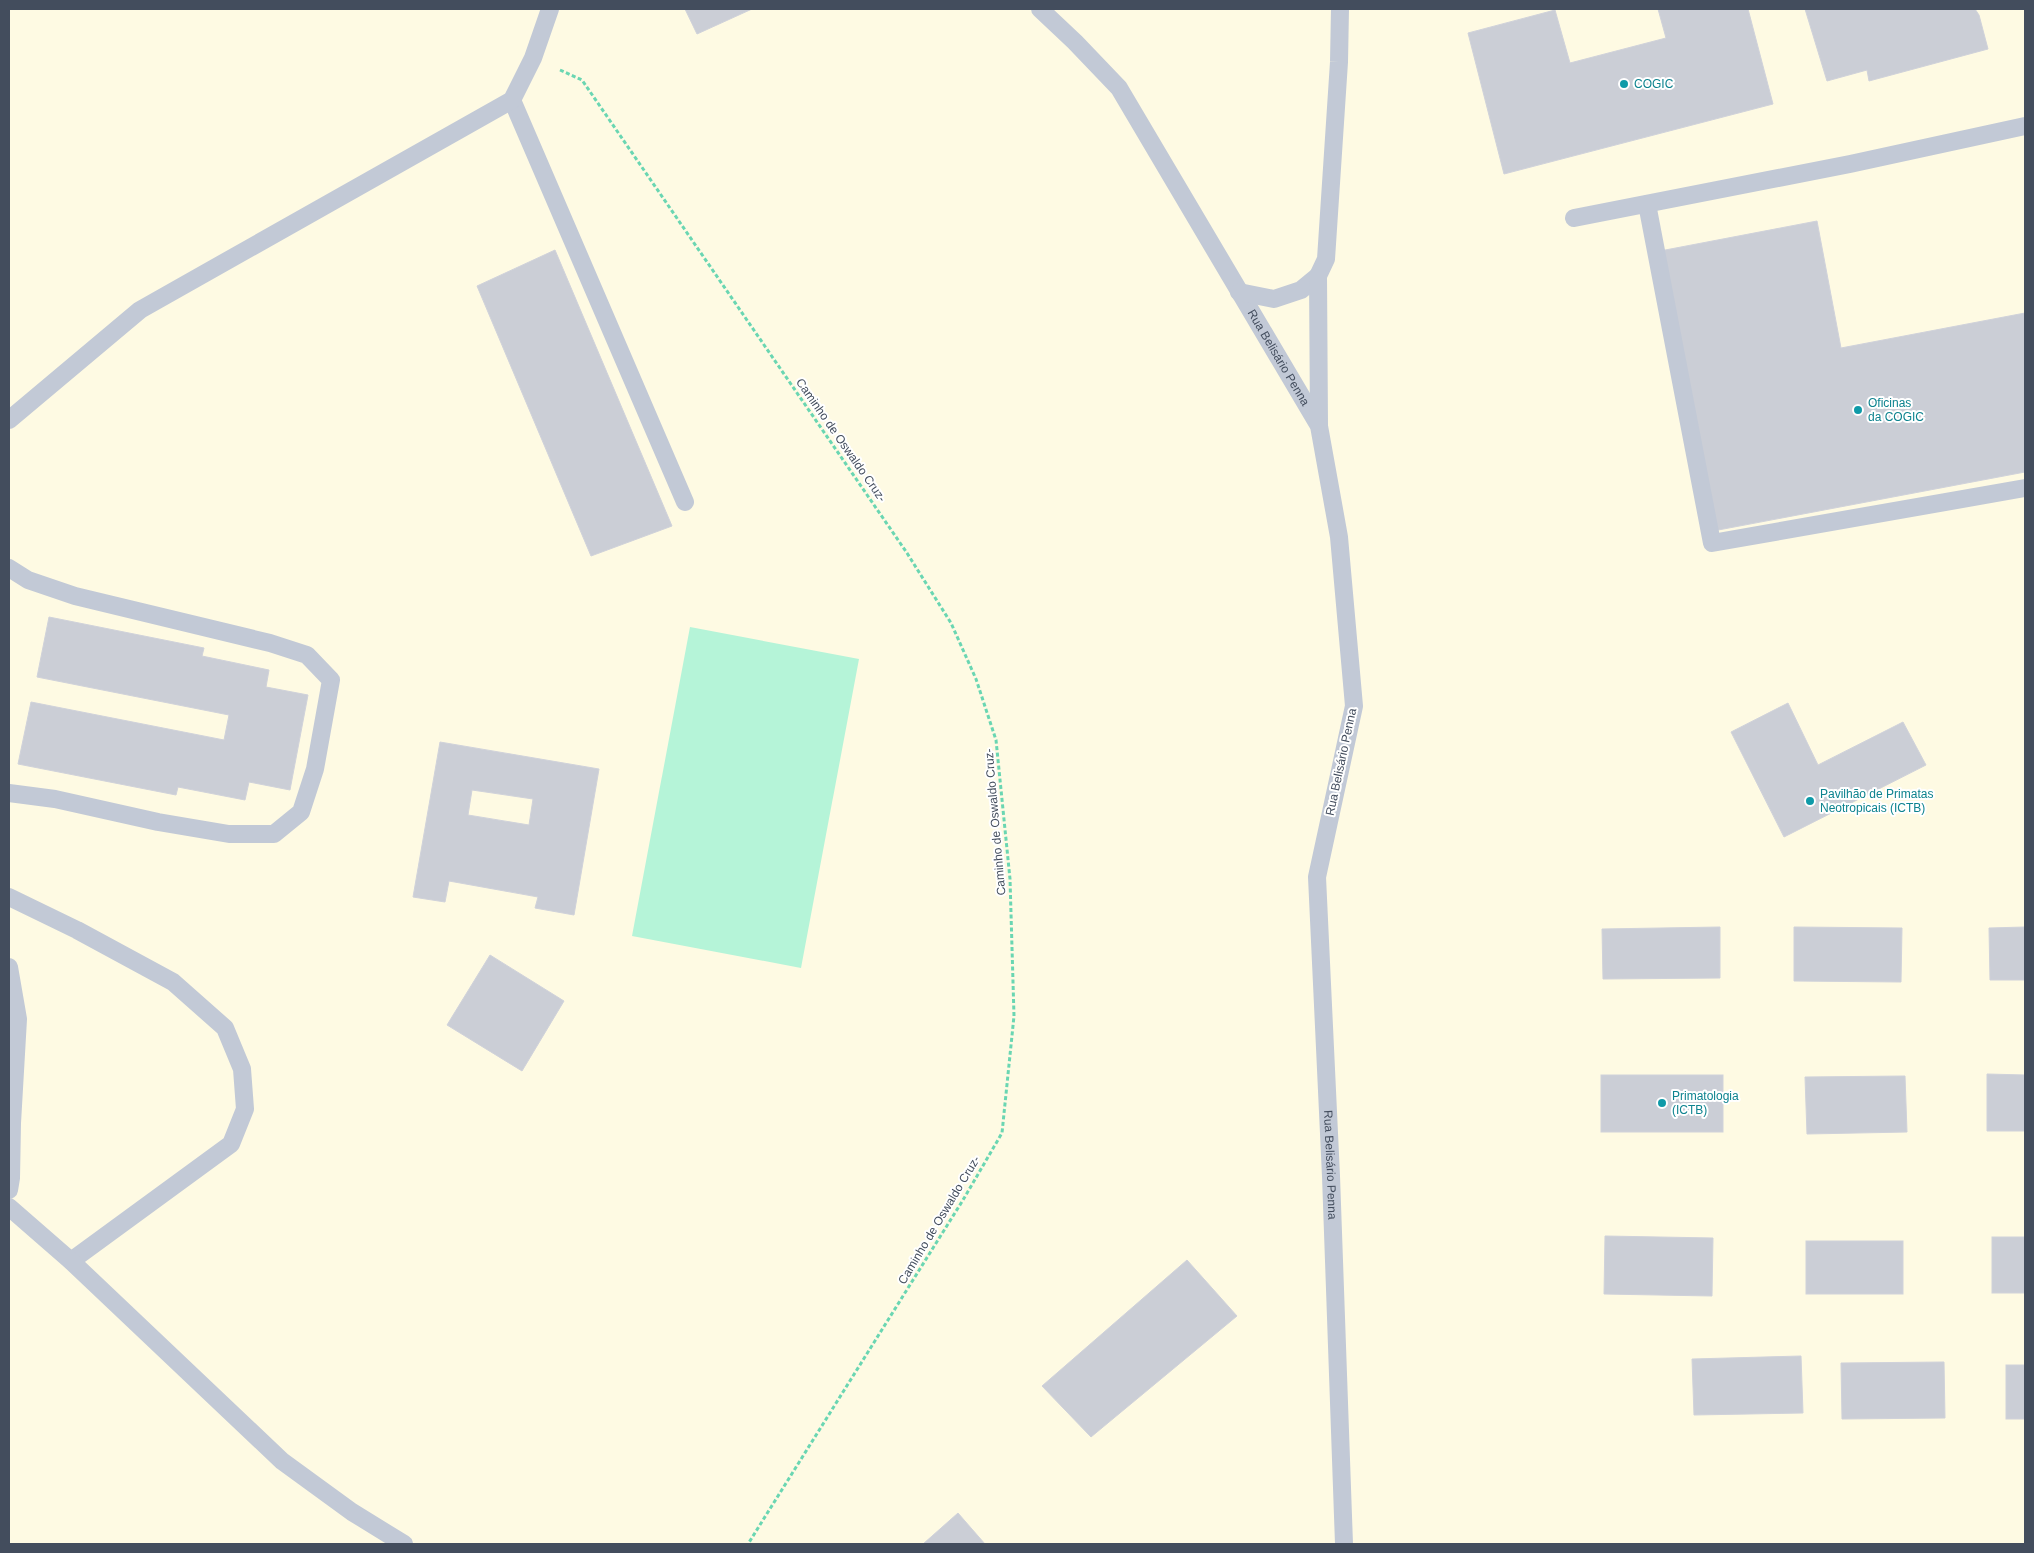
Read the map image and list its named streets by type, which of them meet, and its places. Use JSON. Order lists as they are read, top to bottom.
{
  "streets": {
    "lane": ["Rua Belisário Penna"],
    "path": ["Caminho de Oswaldo Cruz-"]
  },
  "places": [
    "COGIC",
    "Oficinas da COGIC",
    "Pavilhão de Primatas Neotropicais (ICTB)",
    "Primatologia (ICTB)"
  ]
}
